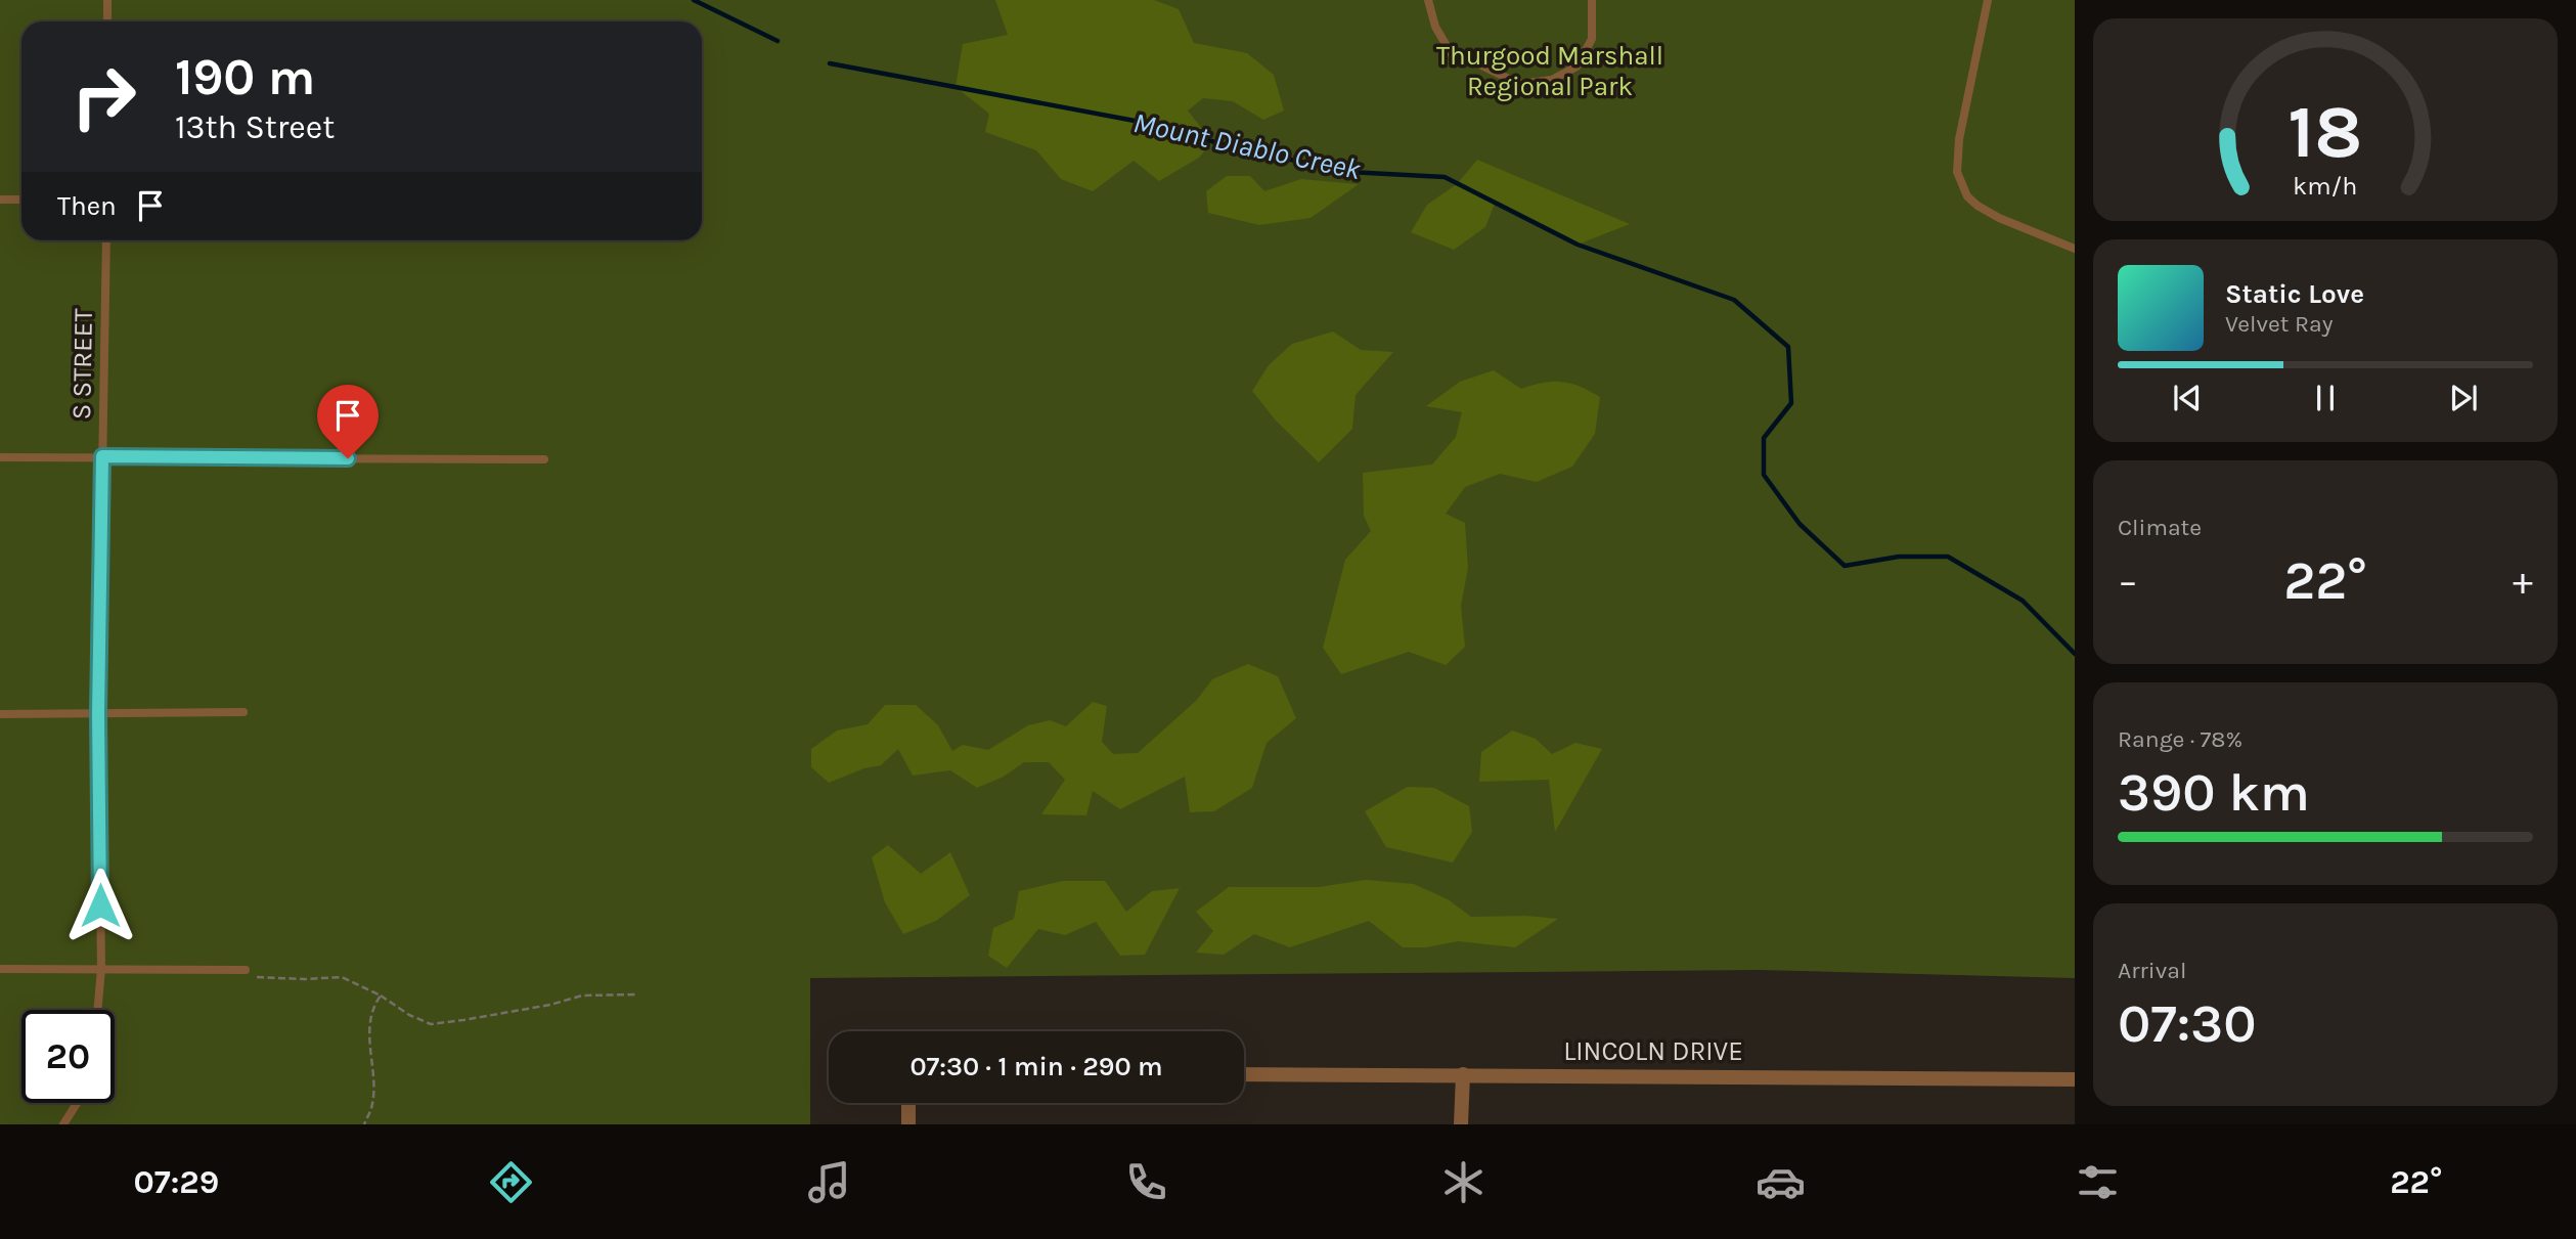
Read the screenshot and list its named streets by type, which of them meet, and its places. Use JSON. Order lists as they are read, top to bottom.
{
  "streets": {
    "street": ["LINCOLN DRIVE"],
    "lane": ["S STREET"]
  },
  "water": ["Mount Diablo Creek"],
  "parks": ["Thurgood Marshall Regional Park"],
  "page": {
    "turn": ["190 m", "13th Street"],
    "then": "Then",
    "song": ["Static Love", "Velvet Ray"],
    "tile": [
      "Climate",
      ["Range · 78%", "390 km"],
      ["Arrival", "07:30"]
    ],
    "heat": ["−", "22°", "+"],
    "limit": "20",
    "trip": "07:30 · 1 min · 290 m",
    "tabs": ["07:29", "22°"],
    "gauge": ["18", "km/h"]
  }
}
